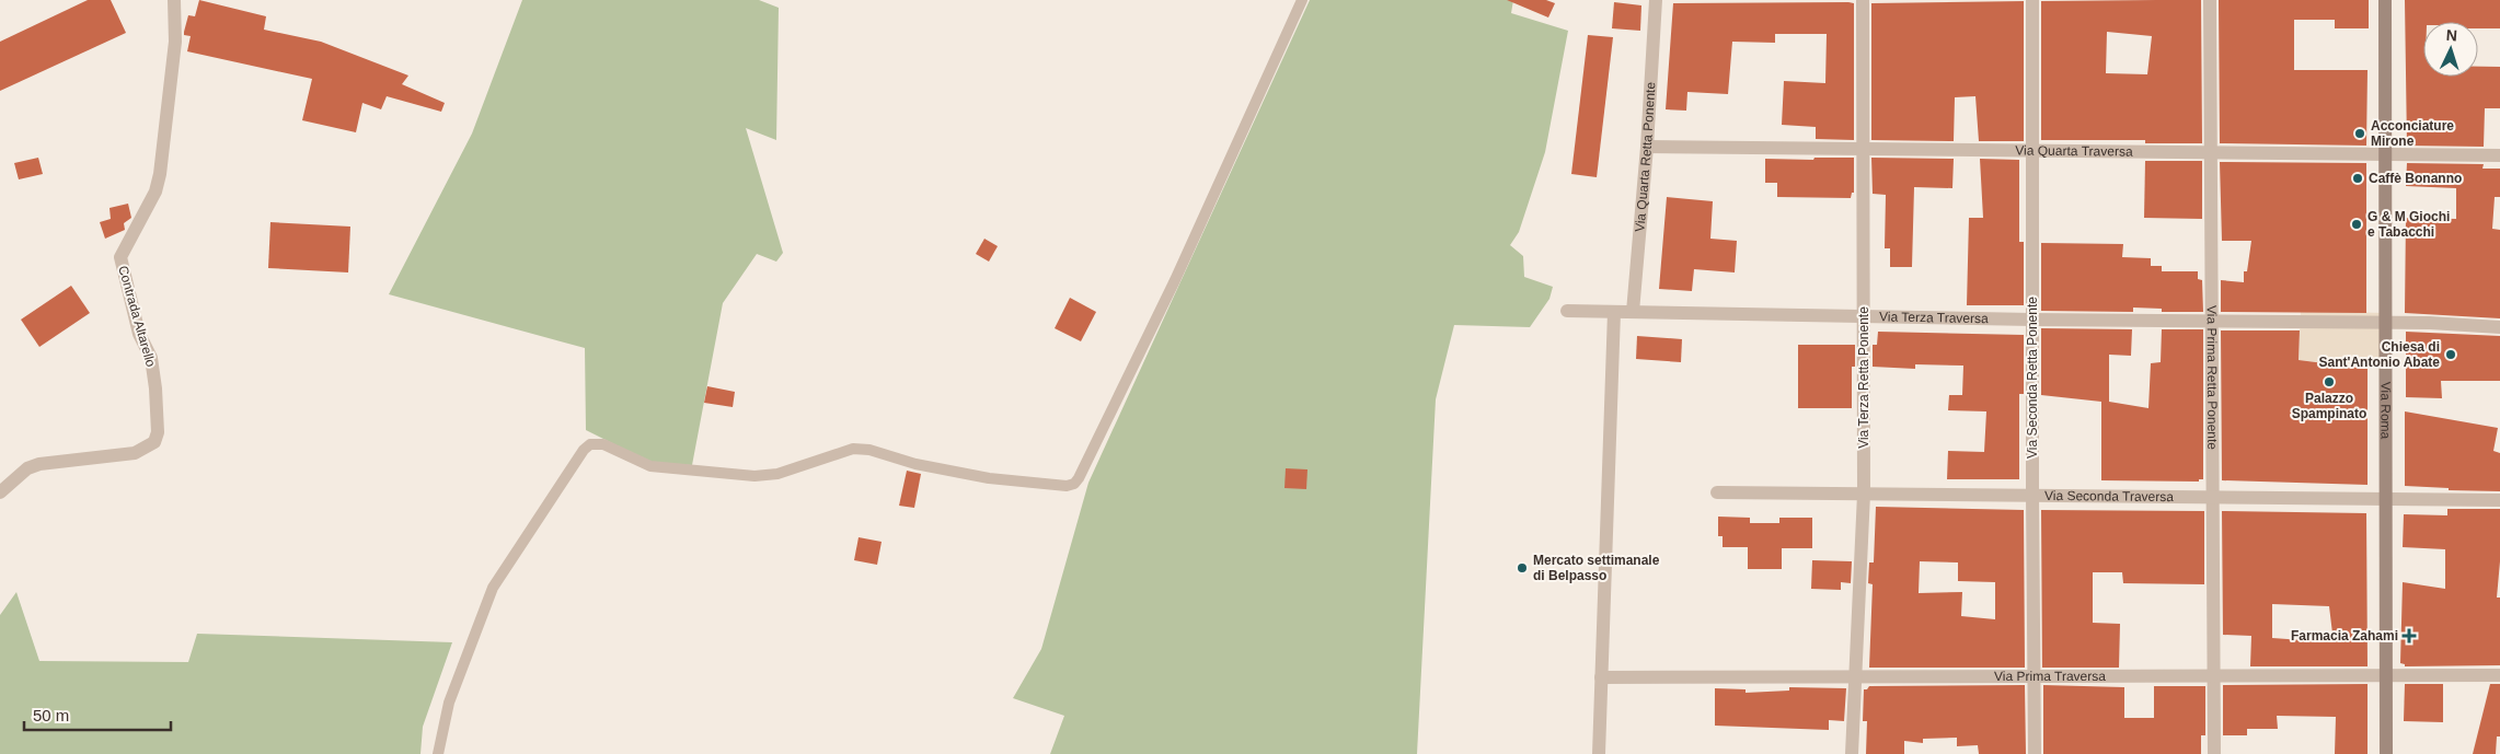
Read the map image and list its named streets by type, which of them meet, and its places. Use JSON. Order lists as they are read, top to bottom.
{
  "streets": {
    "street": [
      "Via Quarta Traversa",
      "Via Quarta Retta Ponente",
      "Contrada Altarello",
      "Via Terza Traversa",
      "Via Terza Retta Ponente",
      "Via Seconda Retta Ponente",
      "Via Prima Retta Ponente",
      "Via Roma",
      "Via Seconda Traversa",
      "Via Prima Traversa"
    ]
  },
  "crossings": [
    ["Via Quarta Traversa", "Via Quarta Retta Ponente"],
    ["Via Quarta Traversa", "Via Terza Retta Ponente"],
    ["Via Quarta Traversa", "Via Seconda Retta Ponente"],
    ["Via Quarta Traversa", "Via Prima Retta Ponente"],
    ["Via Quarta Traversa", "Via Roma"],
    ["Via Quarta Retta Ponente", "Via Terza Traversa"],
    ["Via Terza Traversa", "Via Terza Retta Ponente"],
    ["Via Terza Traversa", "Via Seconda Retta Ponente"],
    ["Via Terza Traversa", "Via Prima Retta Ponente"],
    ["Via Terza Traversa", "Via Roma"],
    ["Via Terza Retta Ponente", "Via Seconda Traversa"],
    ["Via Terza Retta Ponente", "Via Prima Traversa"],
    ["Via Seconda Retta Ponente", "Via Seconda Traversa"],
    ["Via Seconda Retta Ponente", "Via Prima Traversa"],
    ["Via Prima Retta Ponente", "Via Seconda Traversa"],
    ["Via Prima Retta Ponente", "Via Prima Traversa"],
    ["Via Roma", "Via Seconda Traversa"],
    ["Via Roma", "Via Prima Traversa"]
  ],
  "places": {
    "other": [
      "Acconciature Mirone",
      "Caffè Bonanno",
      "G & M Giochi e Tabacchi",
      "Chiesa di Sant'Antonio Abate",
      "Palazzo Spampinato",
      "Mercato settimanale di Belpasso"
    ],
    "health": ["Farmacia Zahami"]
  },
  "scale_bar": "50 m",
  "north": "top"
}
